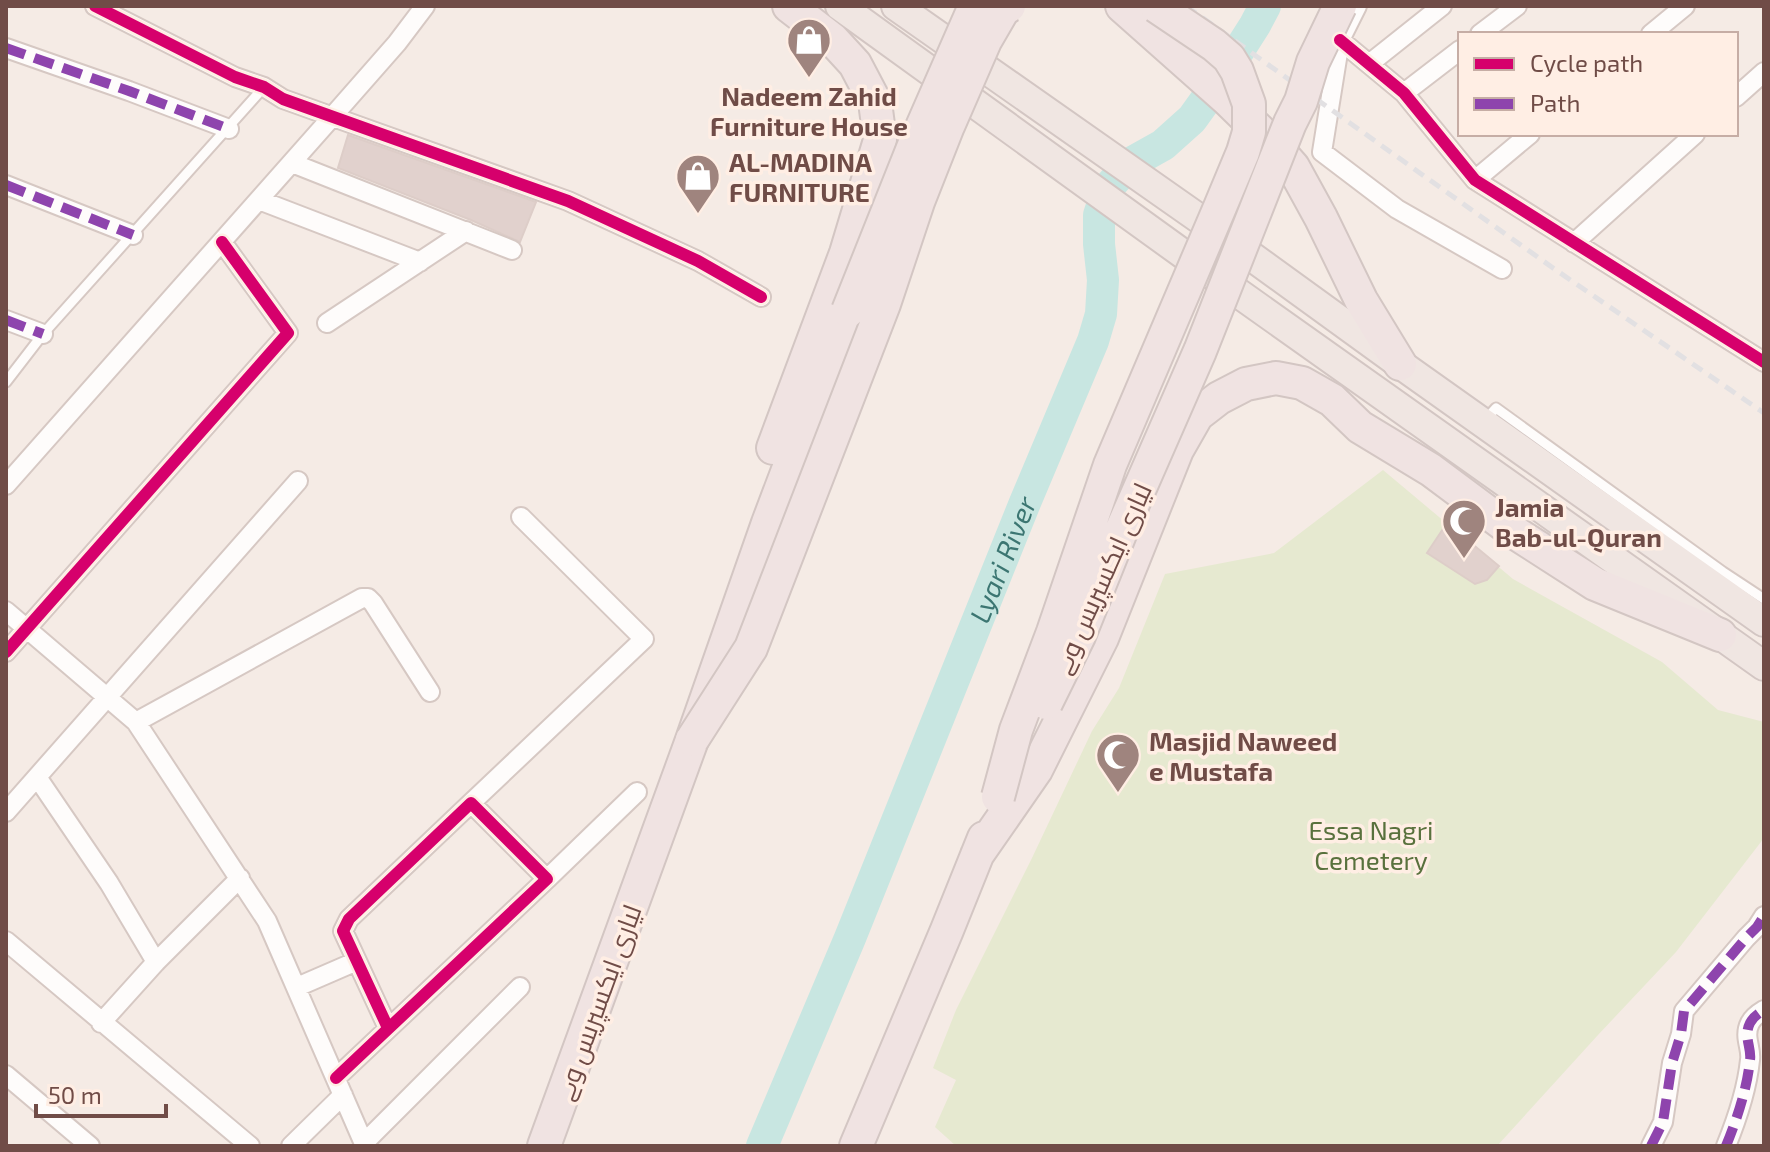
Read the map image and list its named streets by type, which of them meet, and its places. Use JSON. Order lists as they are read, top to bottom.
{
  "streets": {
    "highway": ["لیاری ایکسپریس وے"]
  },
  "water": ["Lyari River"],
  "parks": ["Essa Nagri Cemetery"],
  "places": {
    "shop": ["Nadeem Zahid Furniture House", "AL-MADINA FURNITURE"],
    "mosque": ["Jamia Bab-ul-Quran", "Masjid Naweed e Mustafa"]
  },
  "legend": ["Cycle path", "Path"],
  "scale_bar": "50 m"
}
